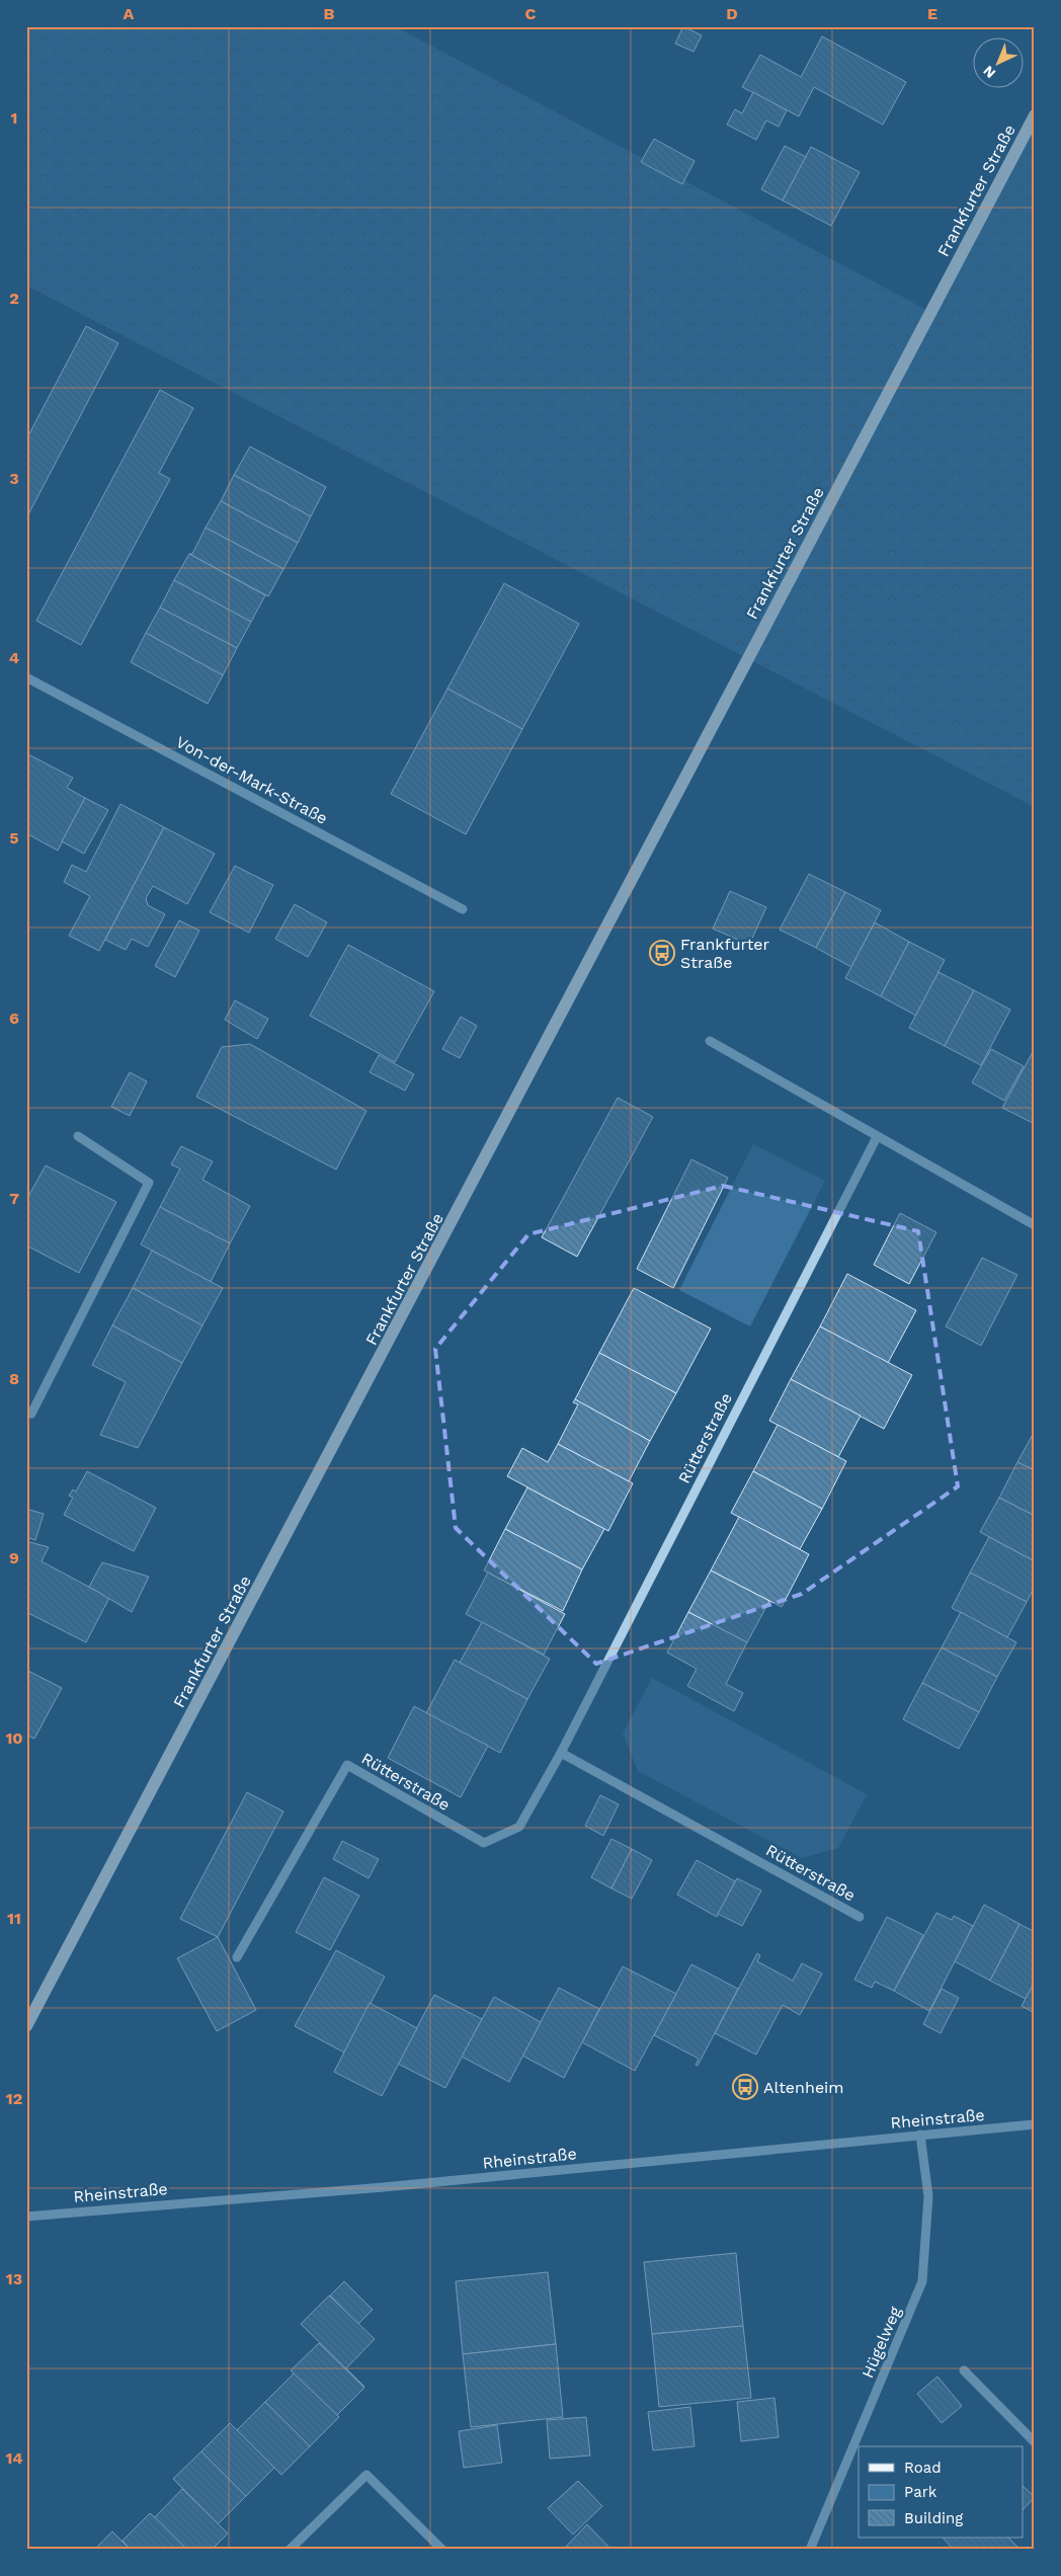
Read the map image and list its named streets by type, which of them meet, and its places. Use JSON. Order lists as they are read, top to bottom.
{
  "streets": {
    "main road": ["Frankfurter Straße"],
    "street": [
      "Von-der-Mark-Straße",
      "Rütterstraße",
      "Rheinstraße",
      "Hügelweg"
    ]
  },
  "crossings": [
    ["Rheinstraße", "Hügelweg"]
  ],
  "places": {
    "bus stop": ["Frankfurter Straße", "Altenheim"]
  },
  "legend": ["Road", "Park", "Building"],
  "north": "bottom left",
  "grid": {
    "columns": [
      "A",
      "B",
      "C",
      "D",
      "E"
    ],
    "rows": [
      "1",
      "2",
      "3",
      "4",
      "5",
      "6",
      "7",
      "8",
      "9",
      "10",
      "11",
      "12",
      "13",
      "14"
    ]
  }
}
